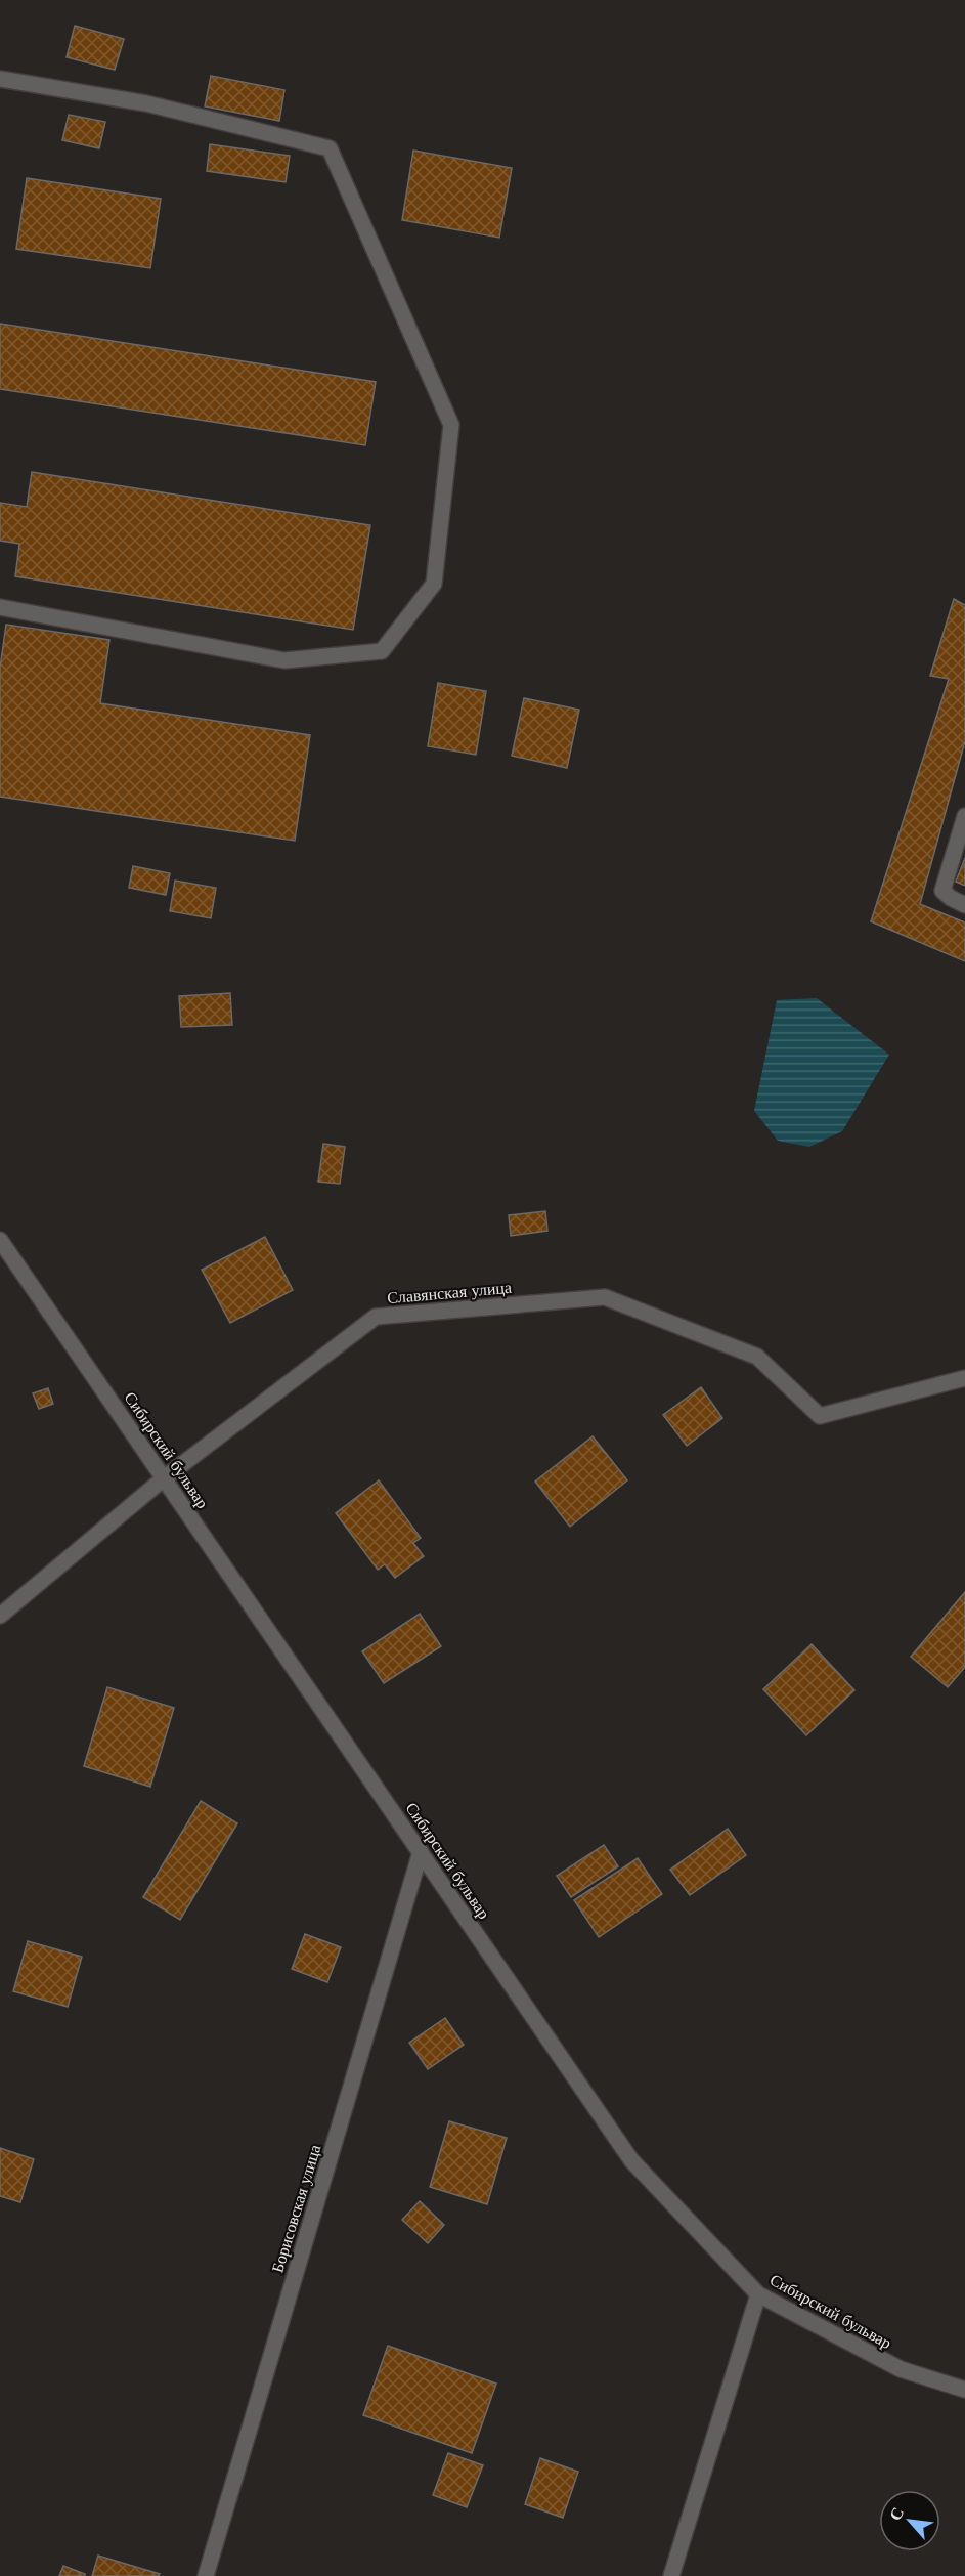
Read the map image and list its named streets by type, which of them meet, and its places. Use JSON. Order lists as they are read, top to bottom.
{
  "streets": {
    "street": ["Славянская улица", "Сибирский бульвар", "Борисовская улица"]
  },
  "crossings": [
    ["Славянская улица", "Сибирский бульвар"],
    ["Сибирский бульвар", "Борисовская улица"]
  ],
  "north": "top left"
}
